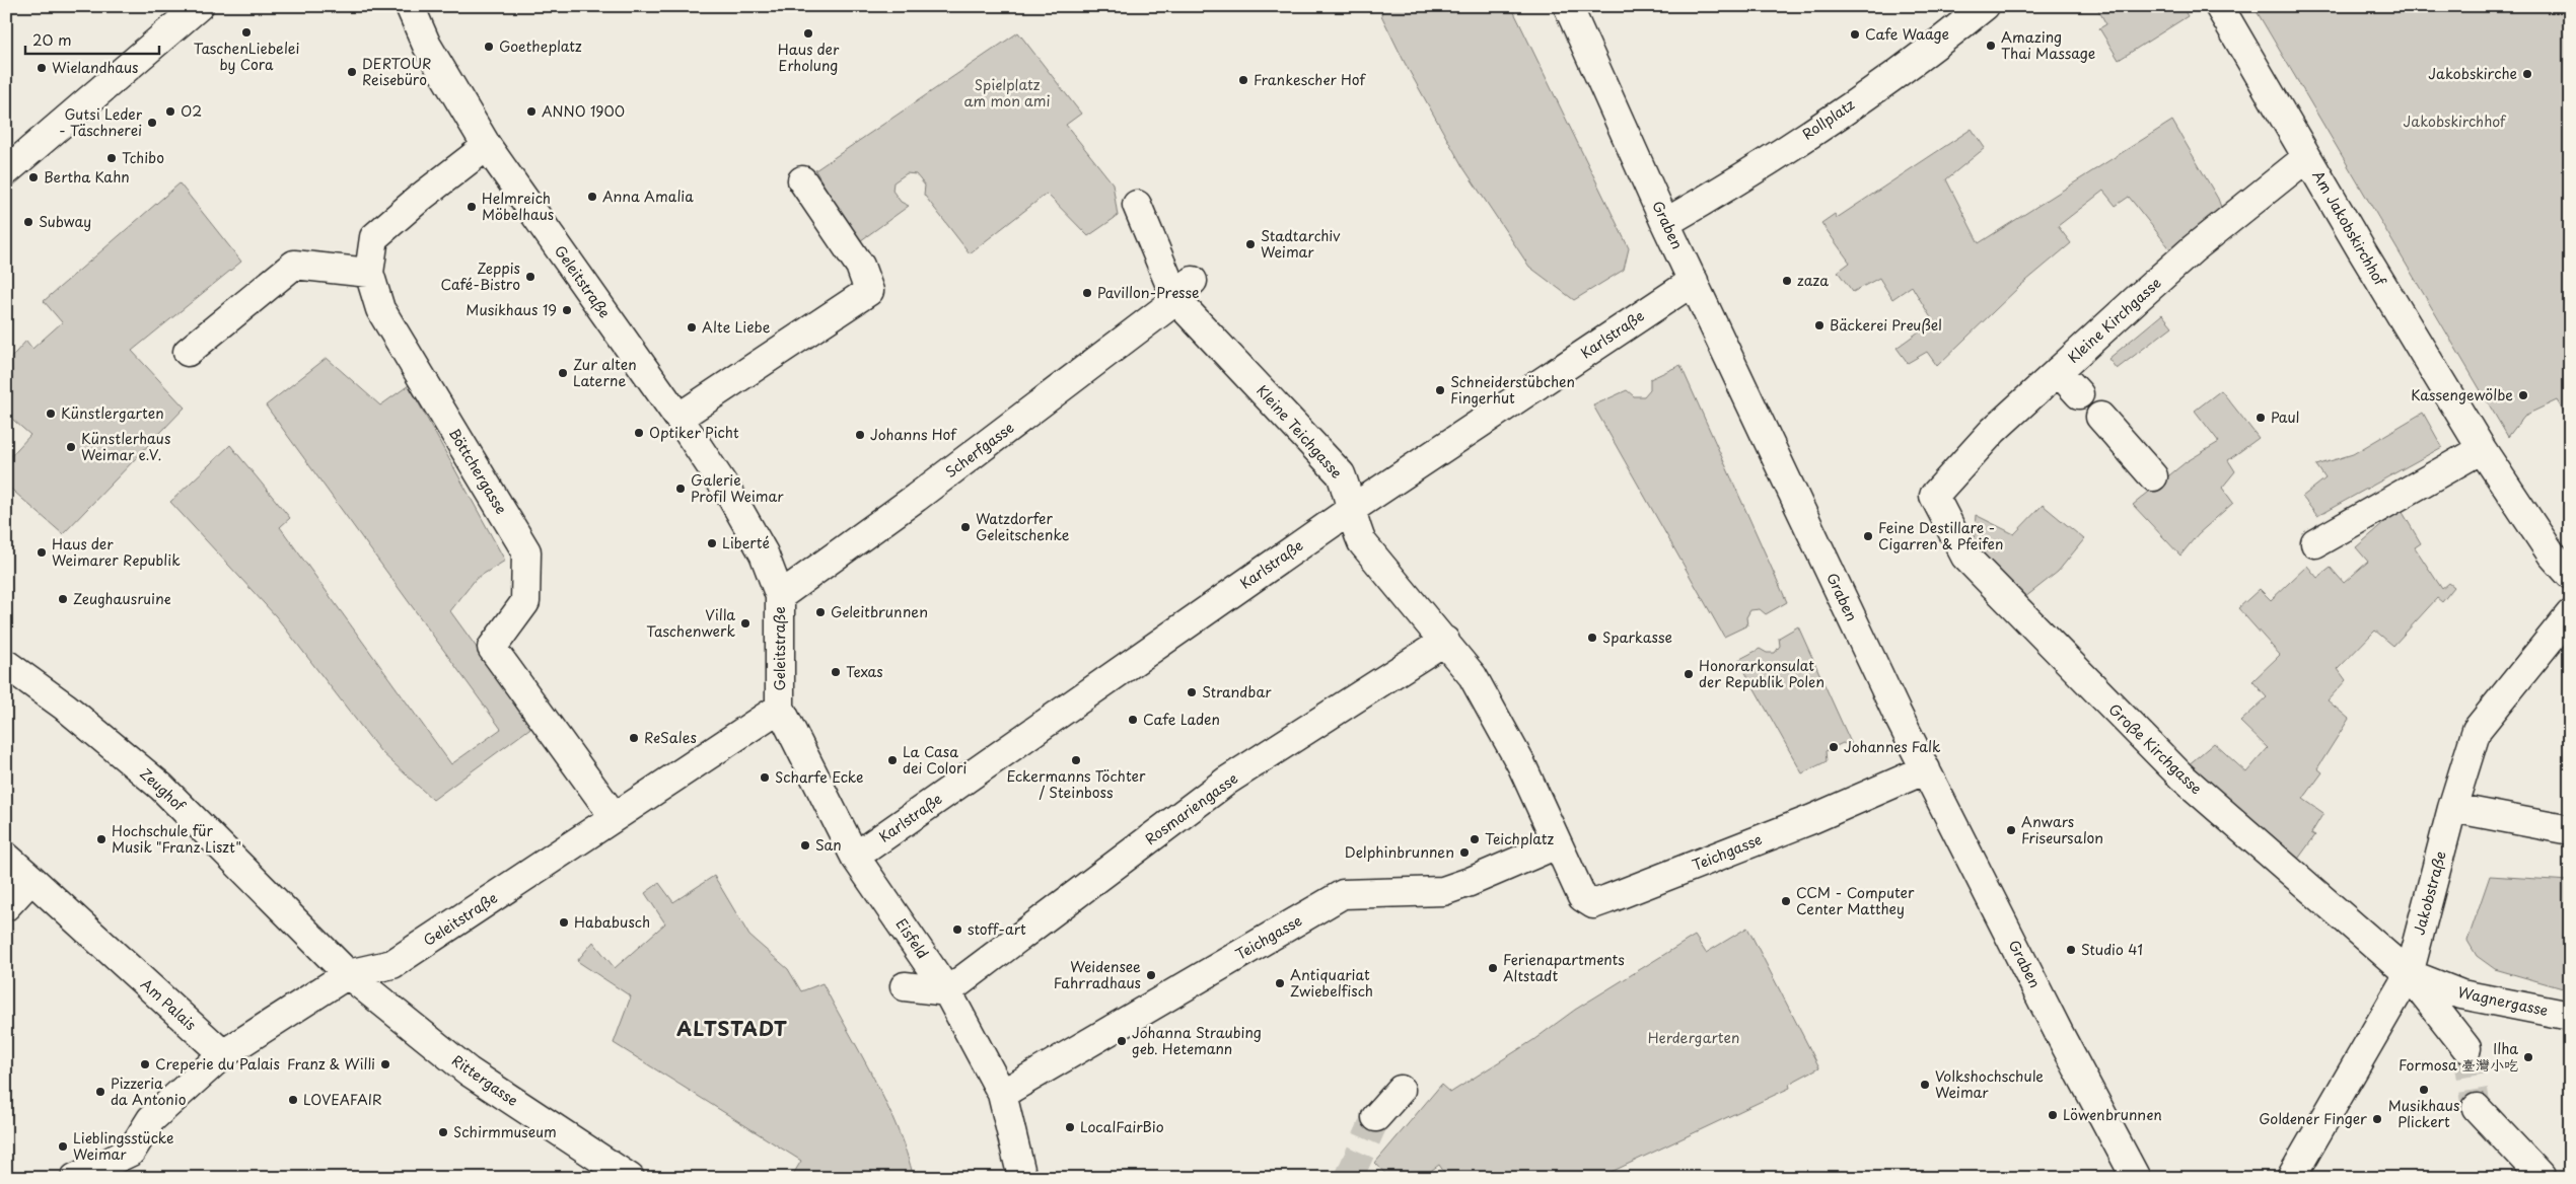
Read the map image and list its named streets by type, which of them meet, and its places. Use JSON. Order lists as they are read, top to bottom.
{
  "streets": {
    "street": [
      "Rollplatz",
      "Graben",
      "Am Jakobskirchhof",
      "Geleitstraße",
      "Kleine Kirchgasse",
      "Karlstraße",
      "Kleine Teichgasse",
      "Scherfgasse",
      "Böttchergasse",
      "Große Kirchgasse",
      "Zeughof",
      "Rosmariengasse",
      "Teichgasse",
      "Jakobstraße",
      "Eisfeld",
      "Wagnergasse",
      "Am Palais",
      "Rittergasse"
    ]
  },
  "crossings": [
    ["Rollplatz", "Graben"],
    ["Graben", "Karlstraße"],
    ["Graben", "Teichgasse"],
    ["Am Jakobskirchhof", "Kleine Kirchgasse"],
    ["Geleitstraße", "Scherfgasse"],
    ["Geleitstraße", "Böttchergasse"],
    ["Geleitstraße", "Zeughof"],
    ["Geleitstraße", "Eisfeld"],
    ["Geleitstraße", "Rittergasse"],
    ["Kleine Kirchgasse", "Große Kirchgasse"],
    ["Karlstraße", "Kleine Teichgasse"],
    ["Karlstraße", "Eisfeld"],
    ["Kleine Teichgasse", "Scherfgasse"],
    ["Kleine Teichgasse", "Rosmariengasse"],
    ["Kleine Teichgasse", "Teichgasse"],
    ["Große Kirchgasse", "Jakobstraße"],
    ["Große Kirchgasse", "Wagnergasse"],
    ["Zeughof", "Rittergasse"],
    ["Rosmariengasse", "Eisfeld"],
    ["Teichgasse", "Eisfeld"],
    ["Jakobstraße", "Wagnergasse"]
  ],
  "districts": ["ALTSTADT"],
  "parks": ["Spielplatz am mon ami", "Jakobskirchhof", "Herdergarten"],
  "places": [
    "TaschenLiebelei by Cora",
    "Haus der Erholung",
    "Cafe Waage",
    "Amazing Thai Massage",
    "Goetheplatz",
    "Wielandhaus",
    "DERTOUR Reisebüro",
    "Jakobskirche",
    "Frankescher Hof",
    "O2",
    "ANNO 1900",
    "Gutsi Leder - Täschnerei",
    "Tchibo",
    "Bertha Kahn",
    "Anna Amalia",
    "Helmreich Möbelhaus",
    "Subway",
    "Stadtarchiv Weimar",
    "Zeppis Café-Bistro",
    "zaza",
    "Pavillon-Presse",
    "Musikhaus 19",
    "Bäckerei Preußel",
    "Alte Liebe",
    "Zur alten Laterne",
    "Schneiderstübchen Fingerhut",
    "Kassengewölbe",
    "Künstlergarten",
    "Paul",
    "Optiker Picht",
    "Johanns Hof",
    "Künstlerhaus Weimar e.V.",
    "Galerie Profil Weimar",
    "Watzdorfer Geleitschenke",
    "Feine Destillare - Cigarren & Pfeifen",
    "Liberté",
    "Haus der Weimarer Republik",
    "Zeughausruine",
    "Geleitbrunnen",
    "Villa Taschenwerk",
    "Sparkasse",
    "Texas",
    "Honorarkonsulat der Republik Polen",
    "Strandbar",
    "Cafe Laden",
    "ReSales",
    "Johannes Falk",
    "La Casa dei Colori",
    "Eckermanns Töchter / Steinboss",
    "Scharfe Ecke",
    "Anwars Friseursalon",
    "Hochschule für Musik \"Franz Liszt\"",
    "Teichplatz",
    "San",
    "Delphinbrunnen",
    "CCM - Computer Center Matthey",
    "Hababusch",
    "stoff-art",
    "Studio 41",
    "Ferienapartments Altstadt",
    "Weidensee Fahrradhaus",
    "Antiquariat Zwiebelfisch",
    "Johanna Straubing geb. Hetemann",
    "Ilha Formosa 臺灣小吃",
    "Creperie du Palais",
    "Franz & Willi",
    "Volkshochschule Weimar",
    "Musikhaus Plickert",
    "Pizzeria da Antonio",
    "LOVEAFAIR",
    "Löwenbrunnen",
    "Goldener Finger",
    "LocalFairBio",
    "Schirmmuseum",
    "Lieblingsstücke Weimar"
  ],
  "scale_bar": "20 m"
}
